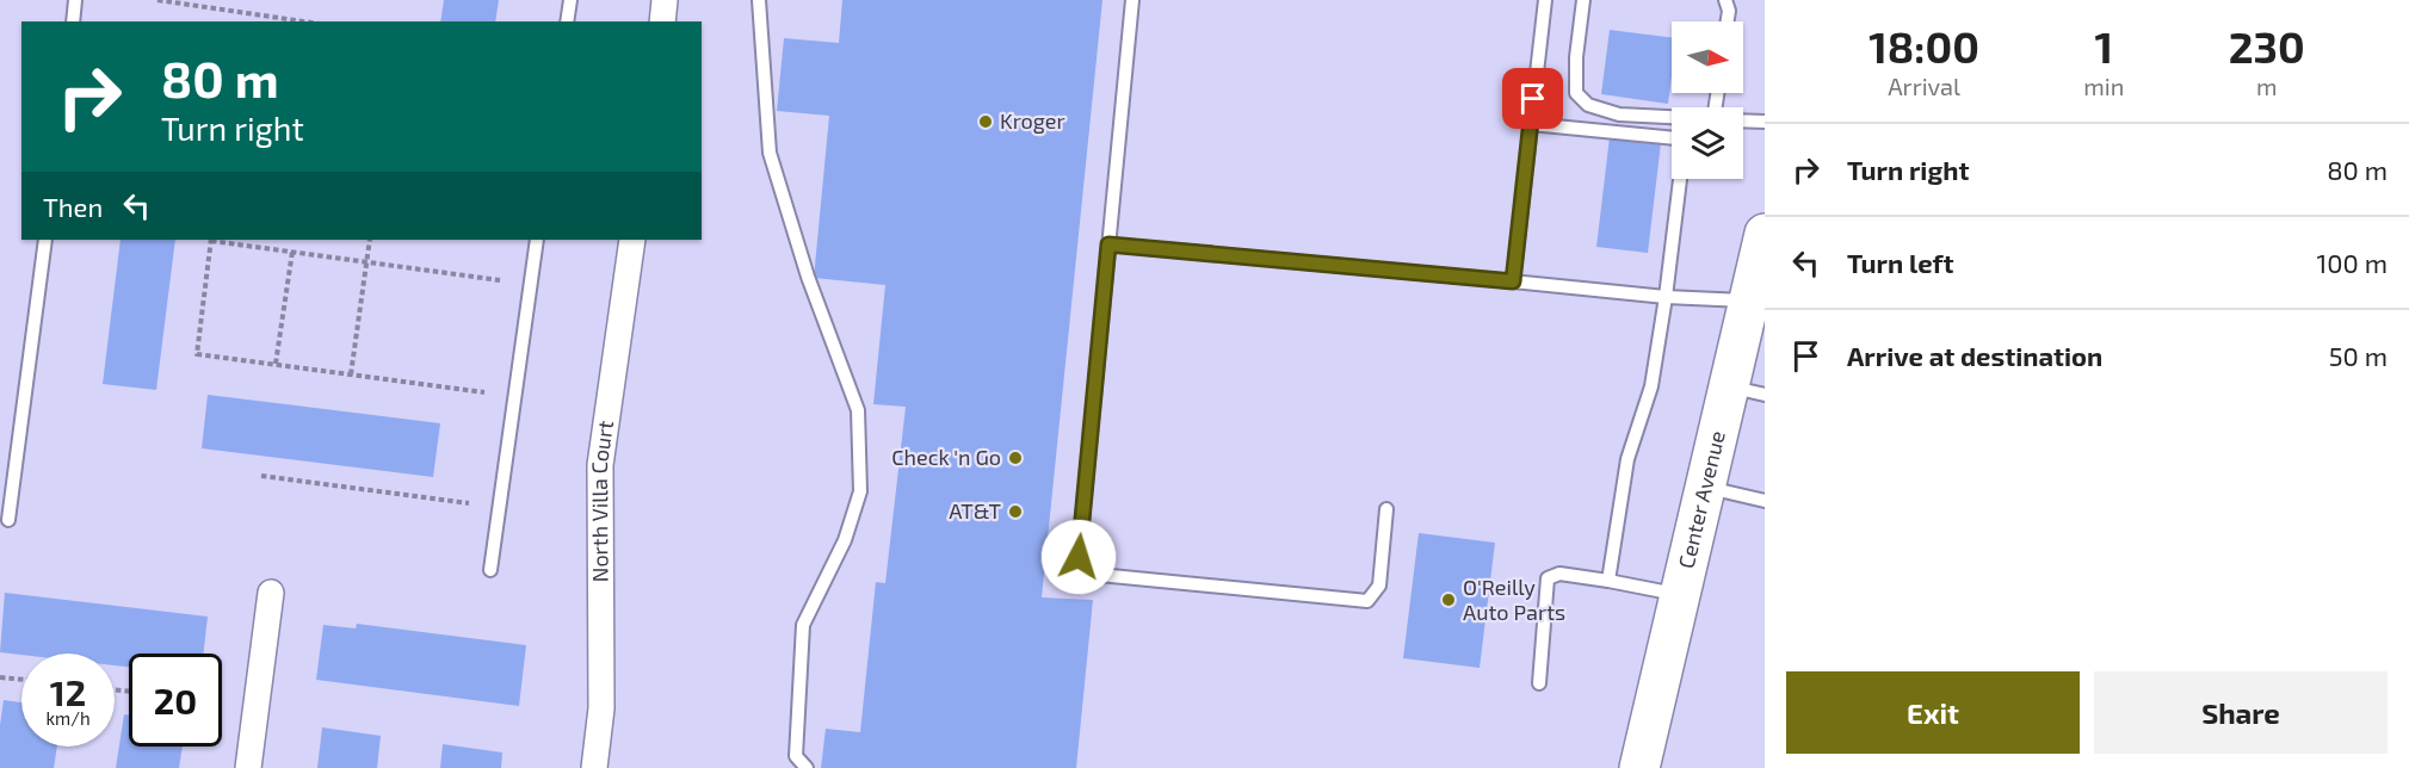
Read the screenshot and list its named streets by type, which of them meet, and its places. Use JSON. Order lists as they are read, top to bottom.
{
  "streets": {
    "highway": ["Center Avenue"],
    "street": ["North Villa Court"]
  },
  "places": [
    "Kroger",
    "Check 'n Go",
    "AT&T",
    "O'Reilly Auto Parts"
  ],
  "north": "right",
  "page": {
    "eta": [
      "18:00",
      "Arrival",
      "1",
      "min",
      "230",
      "m"
    ],
    "turn": ["80 m", "Turn right"],
    "list": [
      {
        "name": "Turn right",
        "value": "80 m"
      },
      {
        "name": "Turn left",
        "value": "100 m"
      },
      {
        "name": "Arrive at destination",
        "value": "50 m"
      }
    ],
    "then": "Then",
    "speed": "12 km/h",
    "limit": "20",
    "buttons": ["Exit", "Share"]
  }
}
